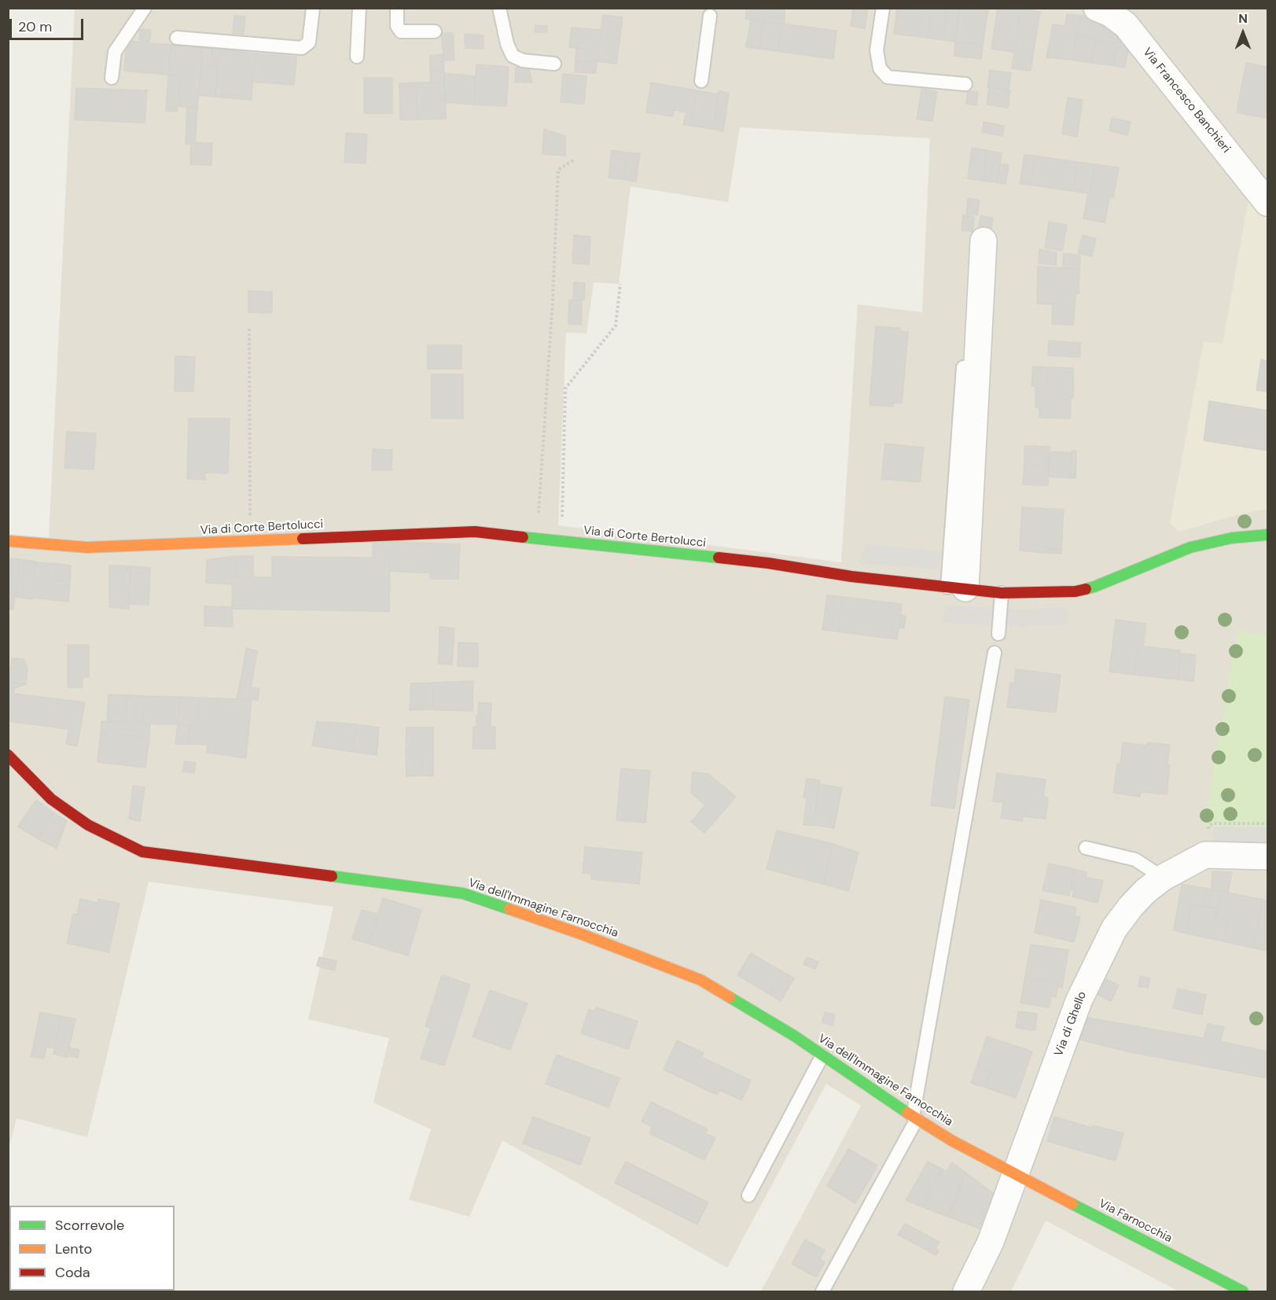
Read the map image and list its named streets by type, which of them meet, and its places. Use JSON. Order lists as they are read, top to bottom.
{
  "streets": {
    "street": [
      "Via Francesco Banchieri",
      "Via di Corte Bertolucci",
      "Via dell'Immagine Farnocchia",
      "Via di Ghello",
      "Via Farnocchia"
    ]
  },
  "crossings": [
    ["Via dell'Immagine Farnocchia", "Via di Ghello"],
    ["Via dell'Immagine Farnocchia", "Via Farnocchia"],
    ["Via di Ghello", "Via Farnocchia"]
  ],
  "legend": ["Scorrevole", "Lento", "Coda"],
  "scale_bar": "20 m",
  "north": "top"
}
